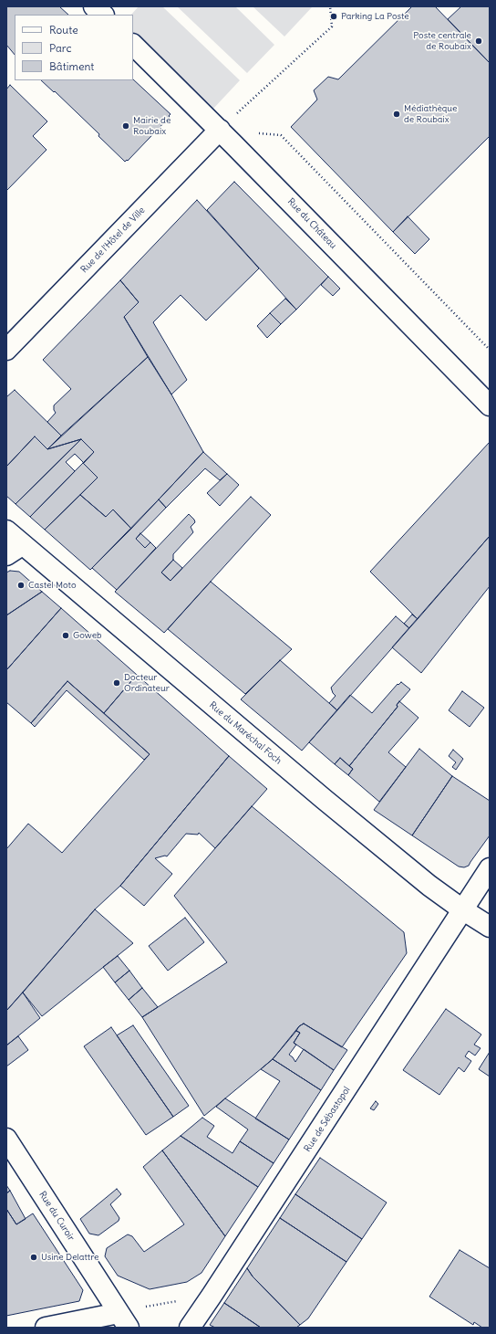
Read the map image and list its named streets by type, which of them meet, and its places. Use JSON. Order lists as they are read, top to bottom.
{
  "streets": {
    "street": [
      "Rue du Château",
      "Rue de l'Hôtel de Ville",
      "Rue du Maréchal Foch",
      "Rue de Sébastopol",
      "Rue du Curoir"
    ]
  },
  "crossings": [
    ["Rue du Château", "Rue de l'Hôtel de Ville"],
    ["Rue du Maréchal Foch", "Rue de Sébastopol"]
  ],
  "places": [
    "Parking La Poste",
    "Poste centrale de Roubaix",
    "Médiathèque de Roubaix",
    "Mairie de Roubaix",
    "Castel Moto",
    "Goweb",
    "Docteur Ordinateur",
    "Usine Delattre"
  ],
  "legend": ["Route", "Parc", "Bâtiment"]
}
